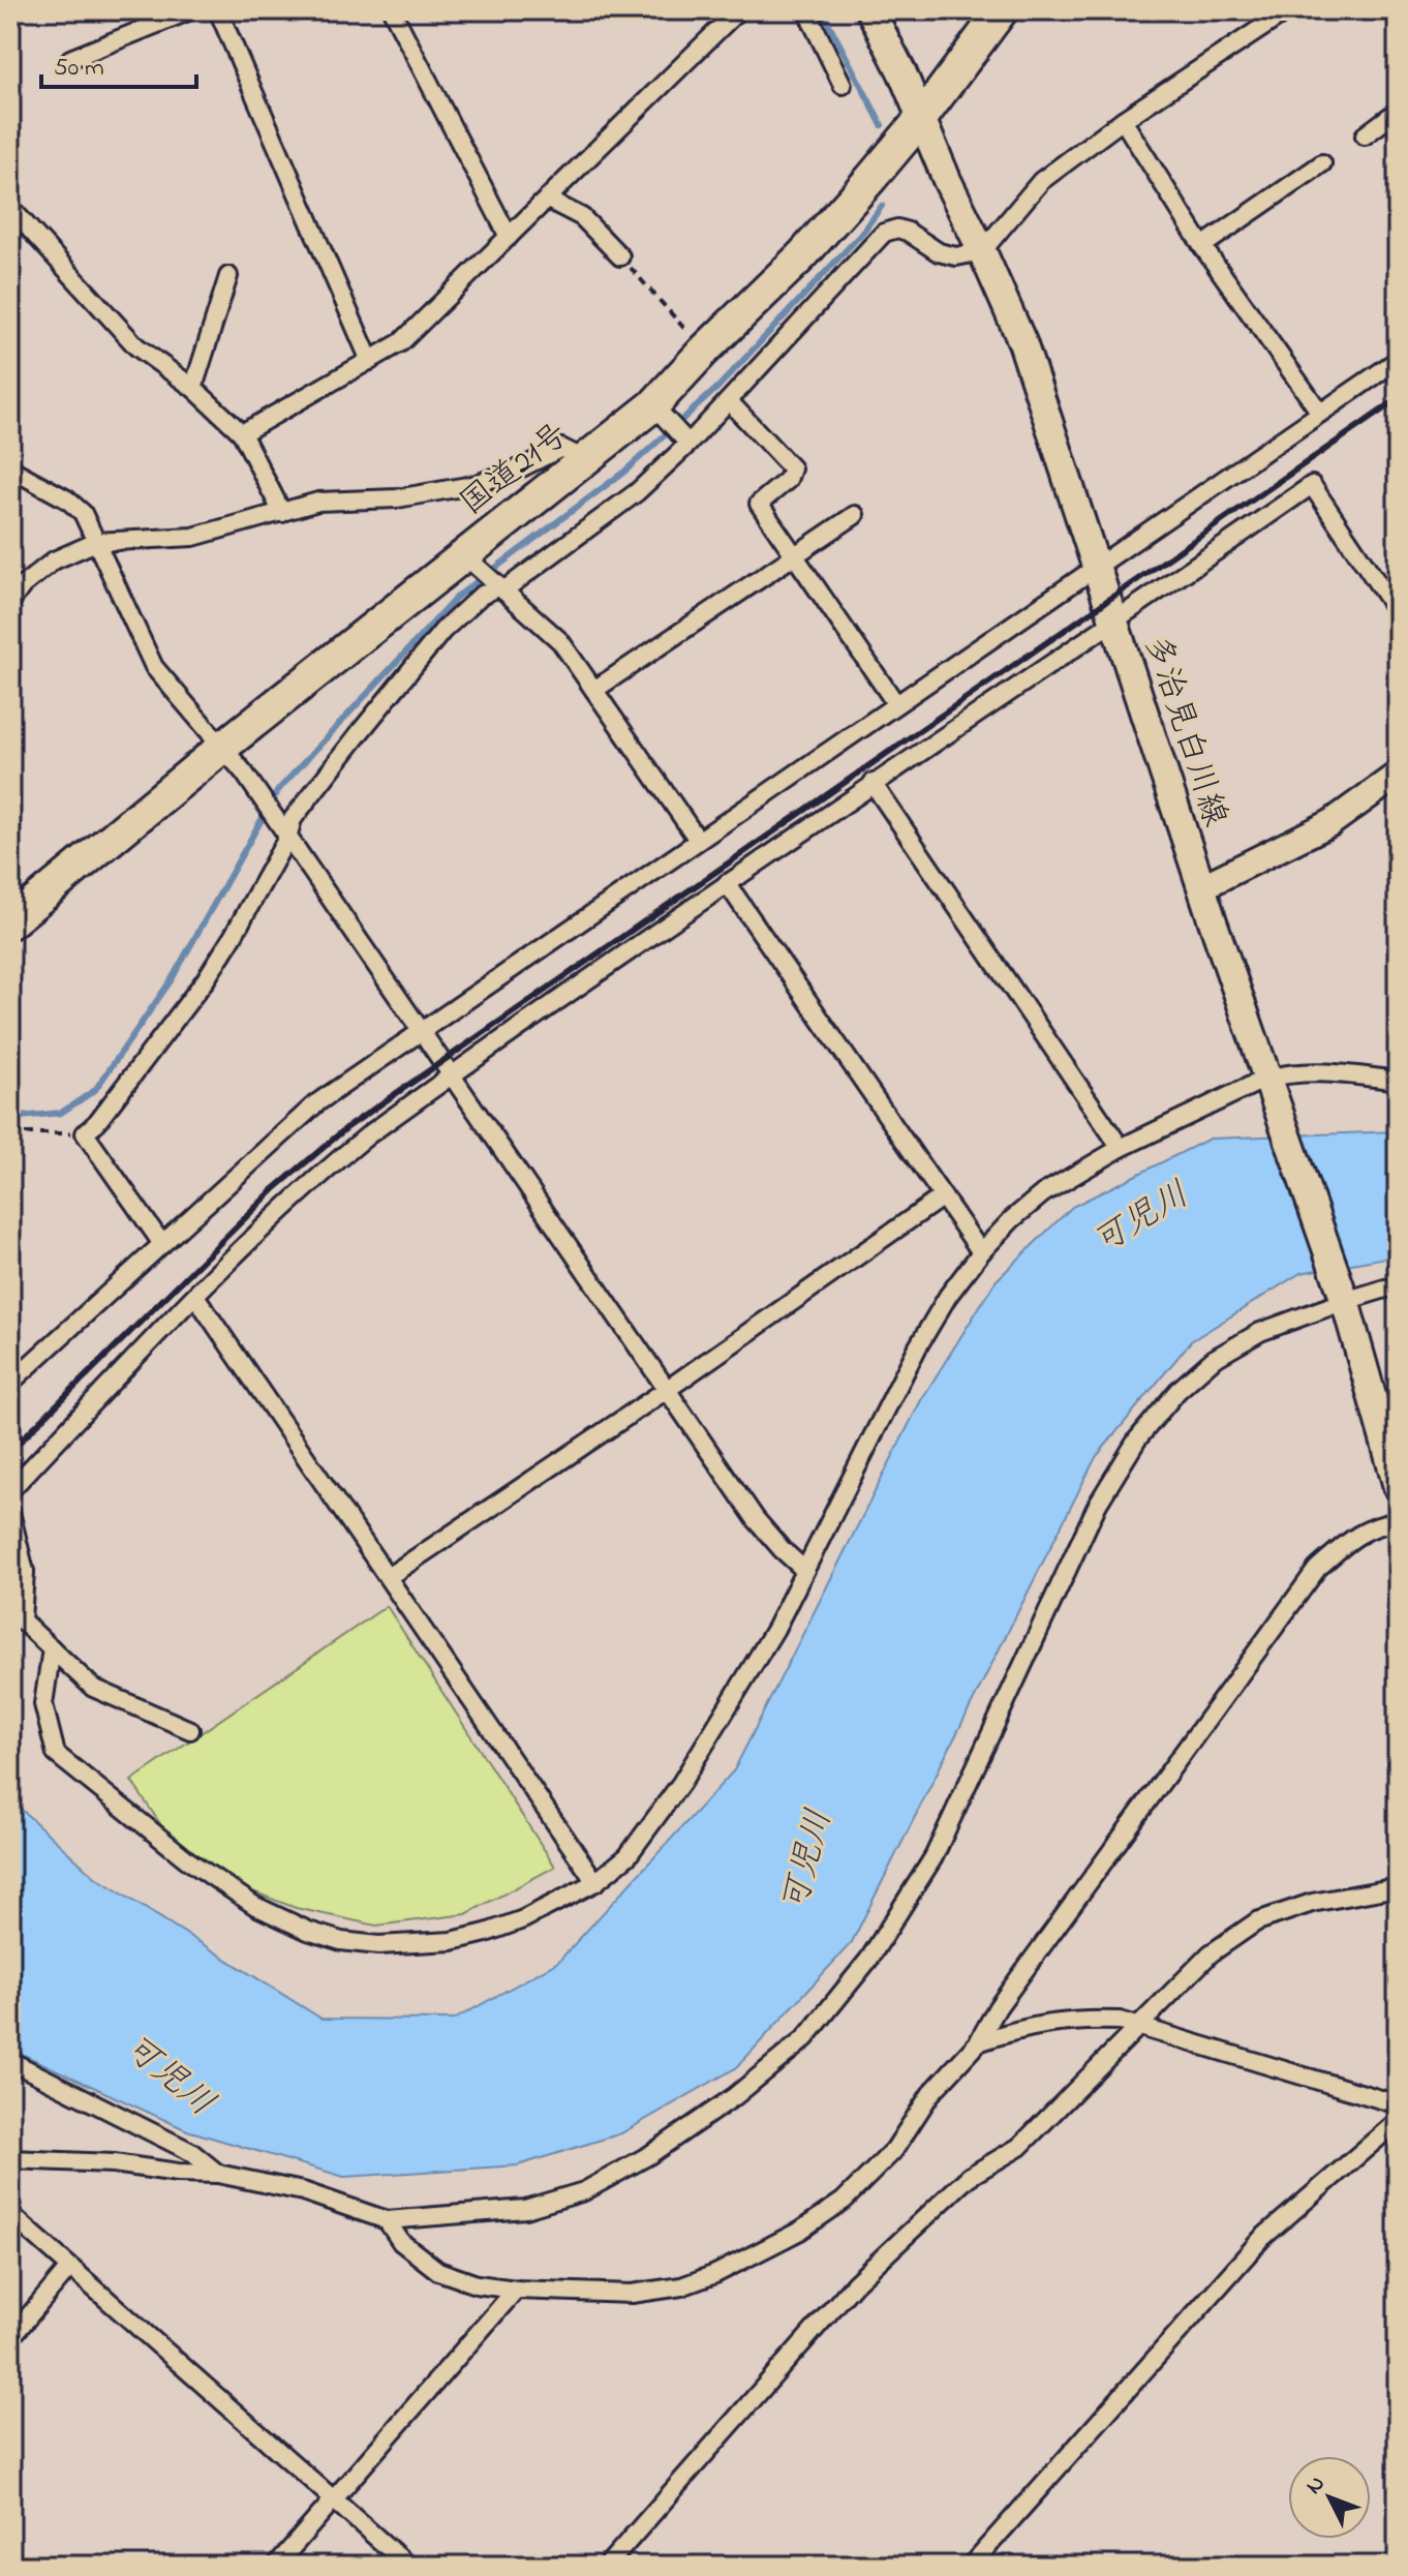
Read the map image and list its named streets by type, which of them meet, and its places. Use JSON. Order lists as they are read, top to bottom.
{
  "streets": {
    "highway": ["国道21号"],
    "main road": ["多治見白川線"]
  },
  "crossings": [
    ["国道21号", "多治見白川線"]
  ],
  "water": ["可児川"],
  "scale_bar": "50 m",
  "north": "top left"
}
